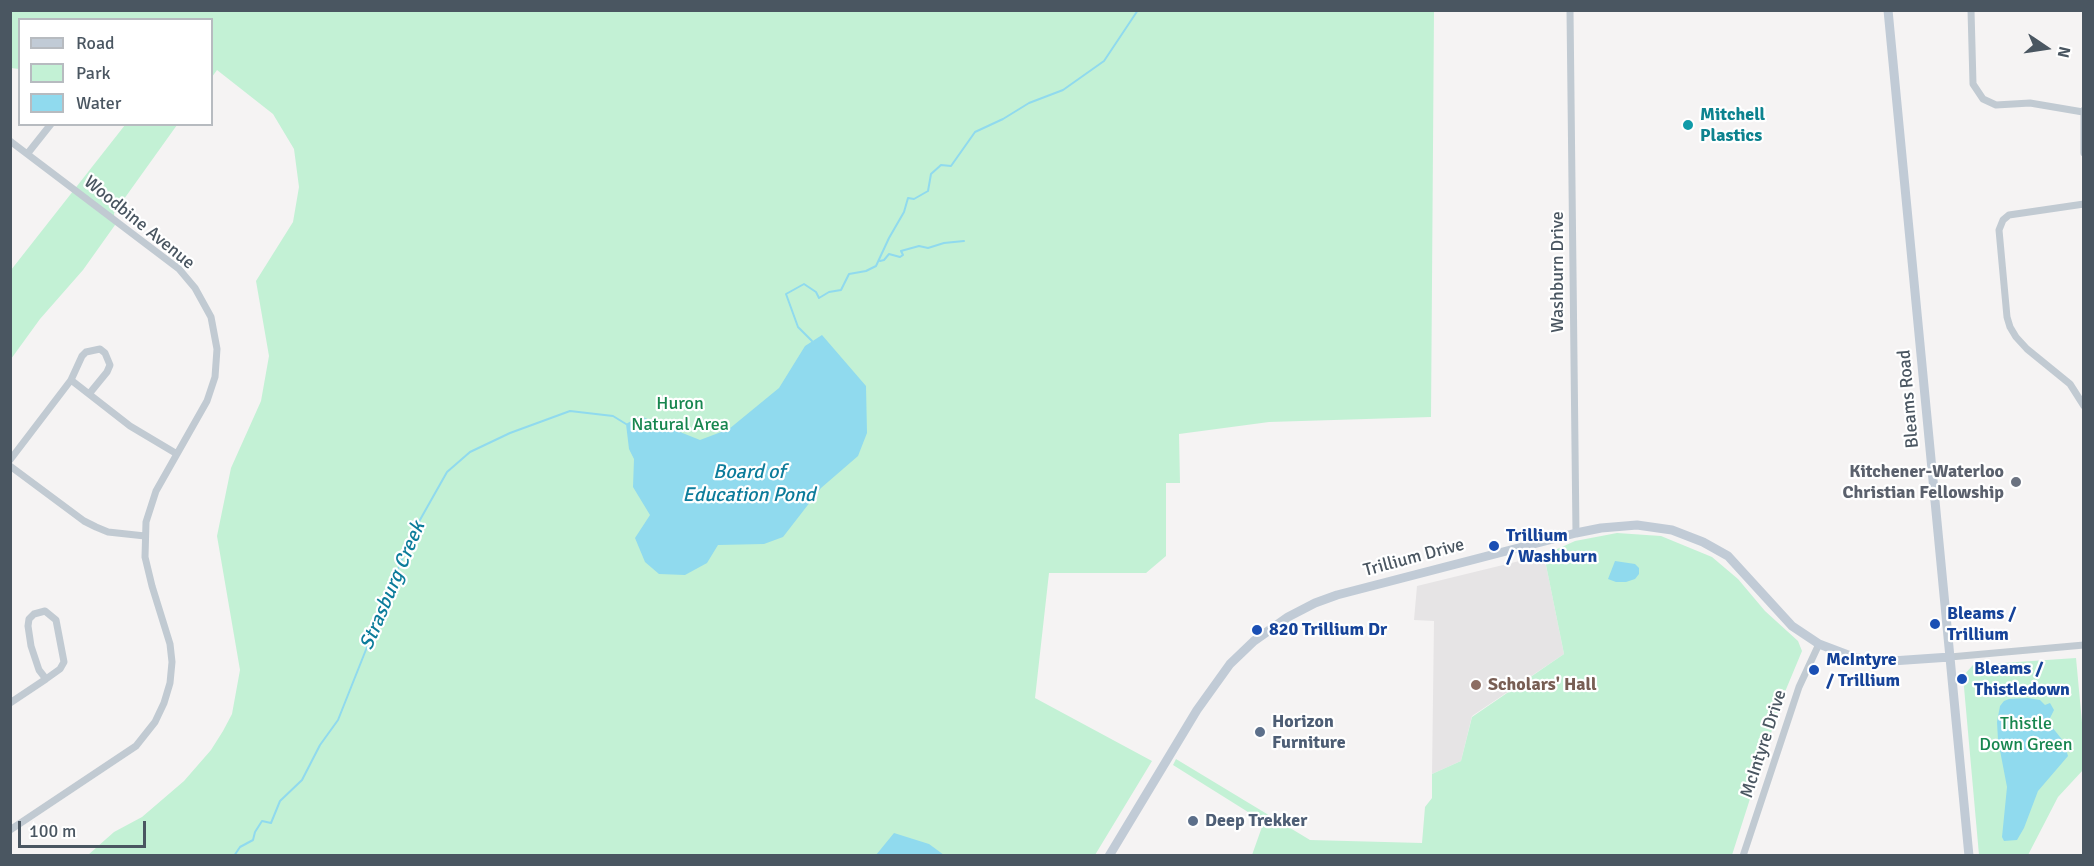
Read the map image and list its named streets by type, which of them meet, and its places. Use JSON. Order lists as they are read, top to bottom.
{
  "streets": {
    "street": [
      "Woodbine Avenue",
      "Washburn Drive",
      "Bleams Road",
      "Trillium Drive",
      "McIntyre Drive"
    ]
  },
  "crossings": [
    ["Washburn Drive", "Trillium Drive"],
    ["Bleams Road", "Trillium Drive"],
    ["Trillium Drive", "McIntyre Drive"]
  ],
  "water": ["Board of Education Pond", "Strasburg Creek"],
  "parks": ["Huron Natural Area", "Thistle Down Green"],
  "places": [
    "Mitchell Plastics",
    "Kitchener-Waterloo Christian Fellowship",
    "Trillium / Washburn",
    "Bleams / Trillium",
    "820 Trillium Dr",
    "McIntyre / Trillium",
    "Bleams / Thistledown",
    "Scholars' Hall",
    "Horizon Furniture",
    "Deep Trekker"
  ],
  "legend": ["Road", "Park", "Water"],
  "scale_bar": "100 m",
  "north": "right"
}
